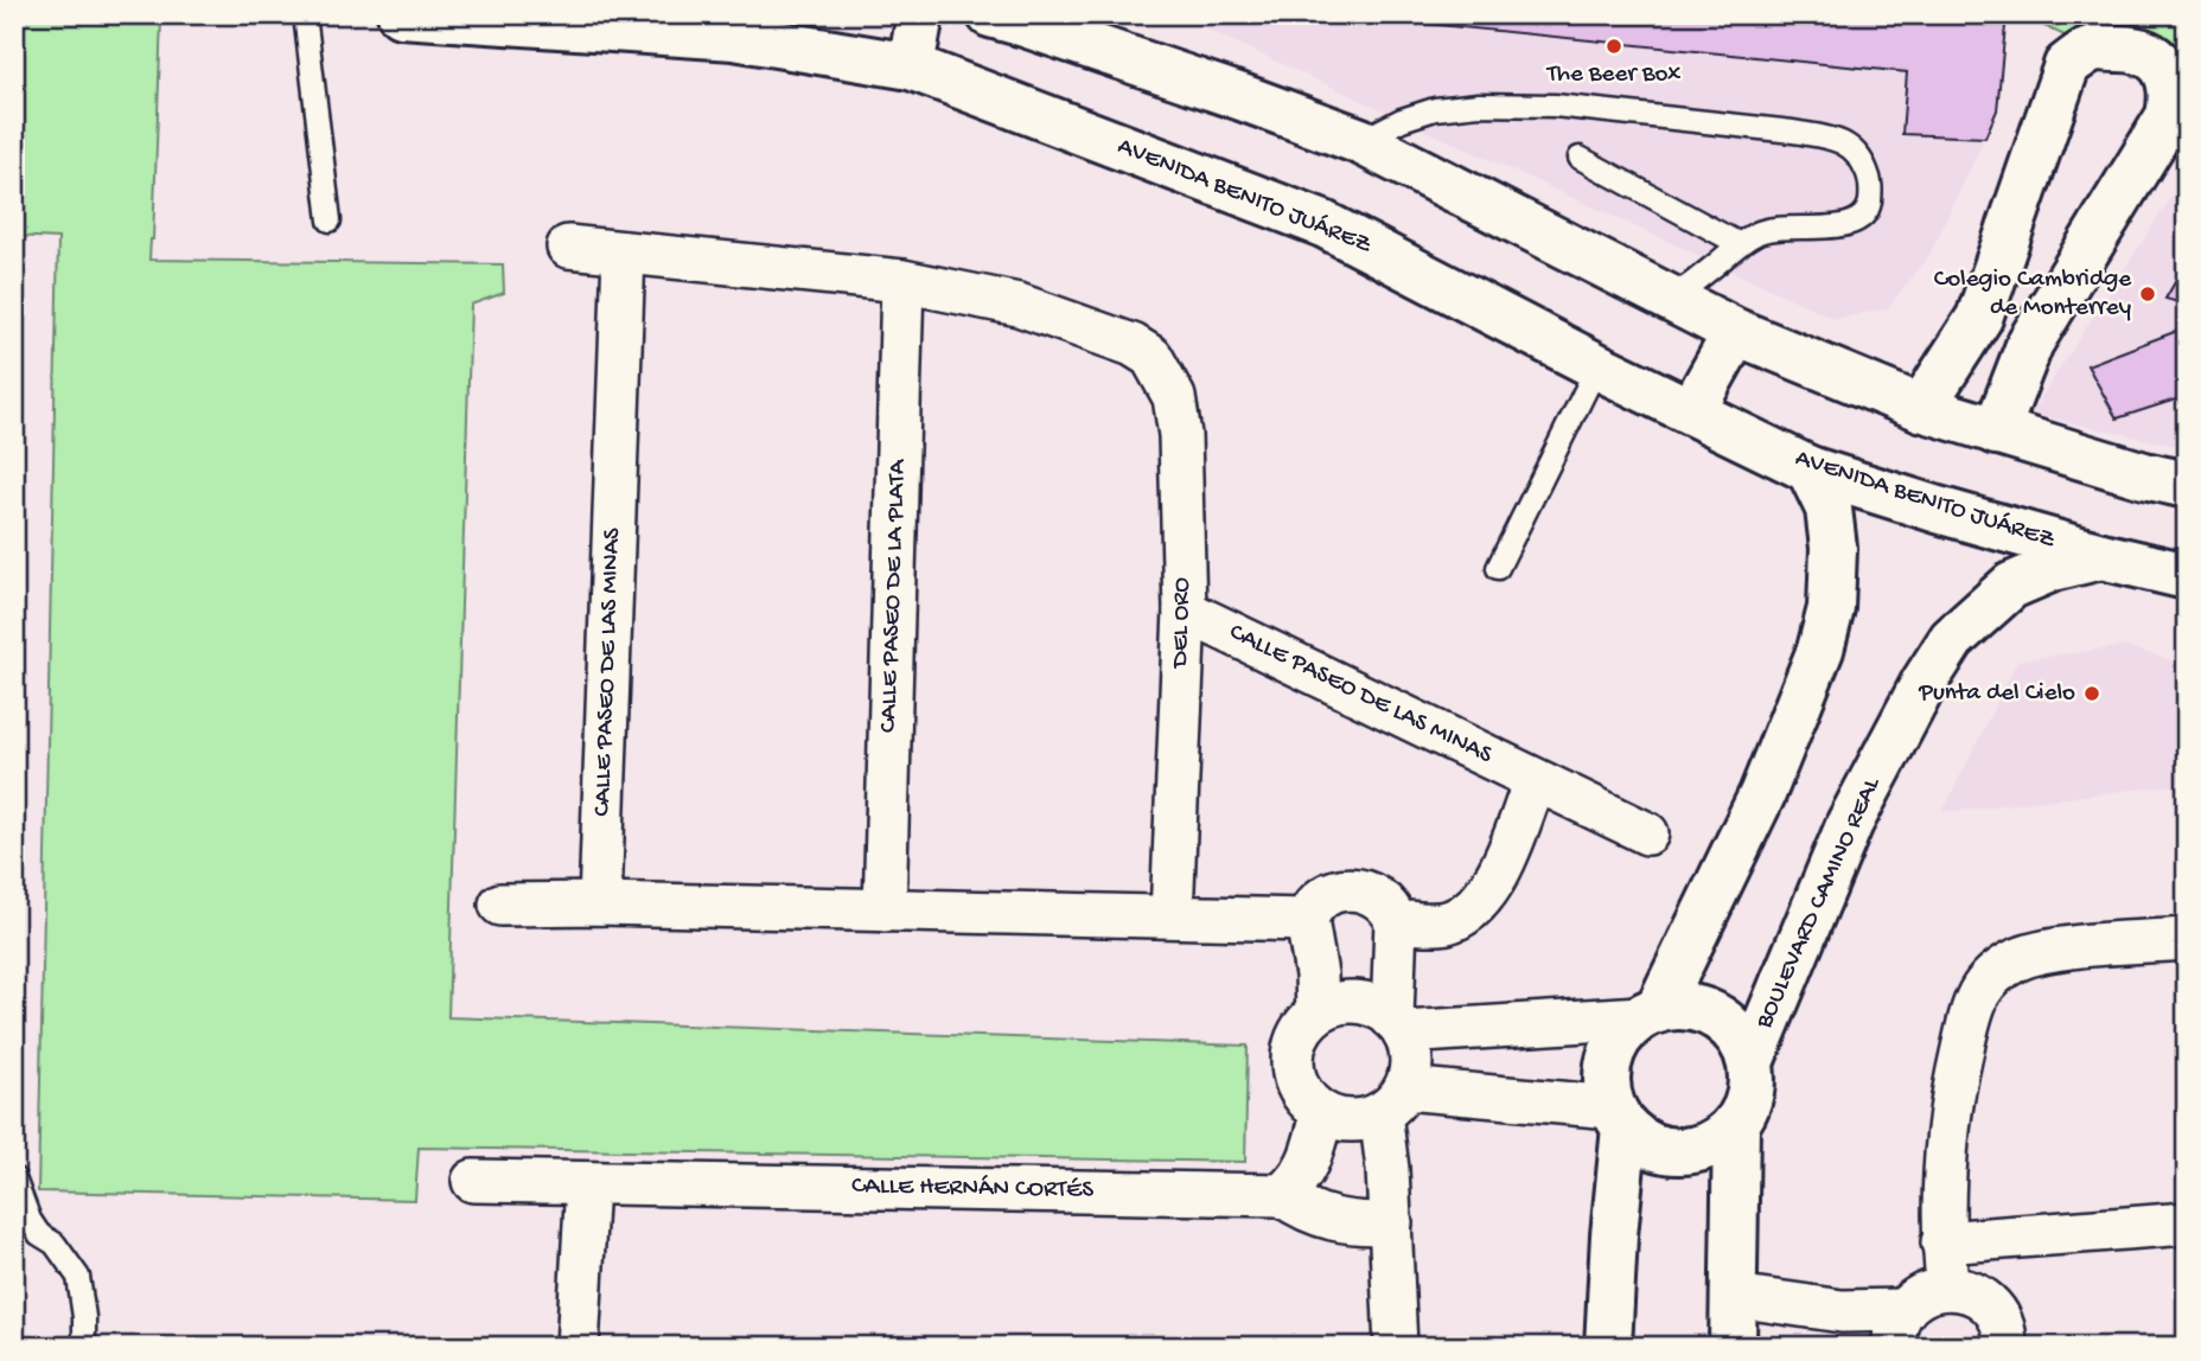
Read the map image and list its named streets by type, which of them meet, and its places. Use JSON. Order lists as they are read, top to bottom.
{
  "streets": {
    "main road": ["AVENIDA BENITO JUÁREZ", "BOULEVARD CAMINO REAL"],
    "street": [
      "CALLE PASEO DE LA PLATA",
      "DEL ORO",
      "CALLE PASEO DE LAS MINAS",
      "CALLE HERNÁN CORTÉS"
    ]
  },
  "crossings": [
    ["AVENIDA BENITO JUÁREZ", "BOULEVARD CAMINO REAL"],
    ["CALLE PASEO DE LA PLATA", "DEL ORO"],
    ["DEL ORO", "CALLE PASEO DE LAS MINAS"]
  ],
  "places": ["The Beer Box", "Colegio Cambridge de Monterrey", "Punta del Cielo"]
}
